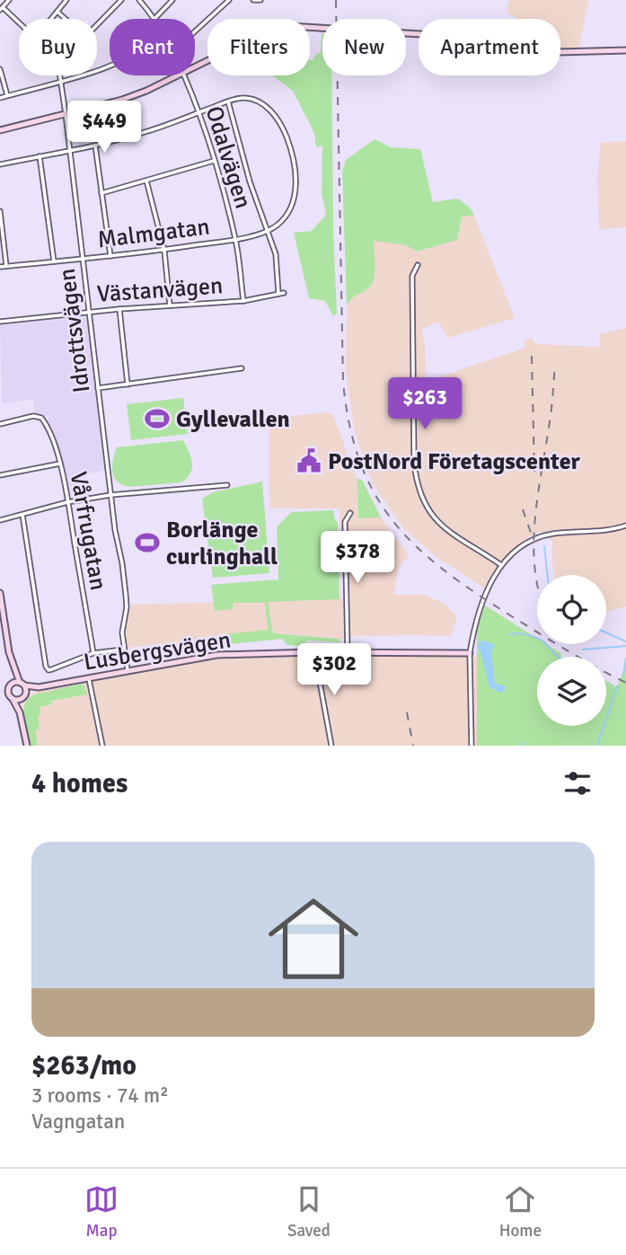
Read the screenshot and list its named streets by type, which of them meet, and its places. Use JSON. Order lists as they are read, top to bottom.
{
  "streets": {
    "street": [
      "Odalvägen",
      "Malmgatan",
      "Västanvägen",
      "Idrottsvägen",
      "Vårfrugatan",
      "Lusbergsvägen"
    ]
  },
  "crossings": [
    ["Odalvägen", "Malmgatan"],
    ["Odalvägen", "Västanvägen"],
    ["Malmgatan", "Idrottsvägen"],
    ["Västanvägen", "Idrottsvägen"],
    ["Idrottsvägen", "Lusbergsvägen"]
  ],
  "places": {
    "sports": ["Gyllevallen", "Borlänge curlinghall"],
    "public building": ["PostNord Företagscenter"]
  },
  "page": {
    "chip": [
      "Buy",
      "Rent",
      "Filters",
      "New",
      "Apartment"
    ],
    "price": [
      "$449",
      "$263",
      "$378",
      "$302"
    ],
    "heading": "4 homes",
    "list": [
      {
        "name": "$263/mo",
        "note": "3 rooms · 74 m² · Vagngatan"
      }
    ],
    "tabs": ["Map", "Saved", "Home"]
  }
}
